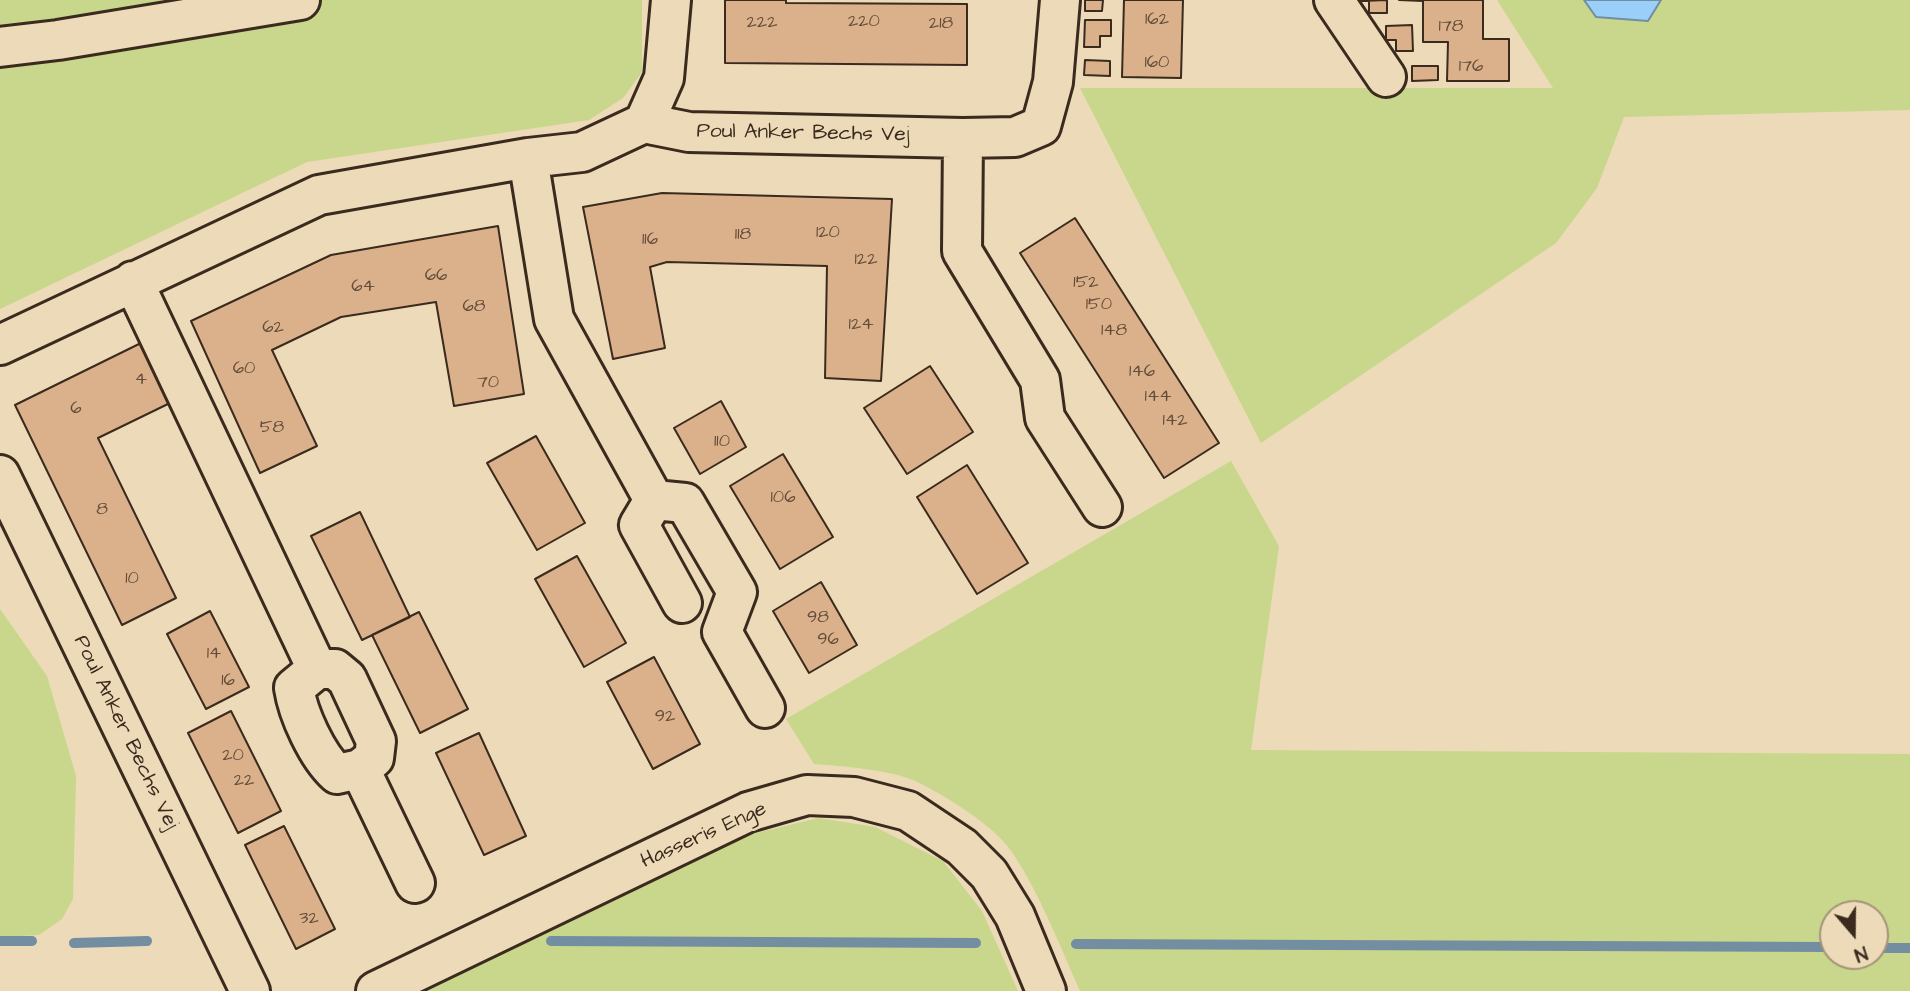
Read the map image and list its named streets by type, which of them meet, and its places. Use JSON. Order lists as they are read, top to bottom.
{
  "streets": {
    "street": ["Poul Anker Bechs Vej", "Hasseris Enge"]
  },
  "house_numbers": [
    "162",
    "220",
    "222",
    "218",
    "178",
    "160",
    "176",
    "120",
    "118",
    "116",
    "122",
    "66",
    "152",
    "64",
    "150",
    "68",
    "124",
    "62",
    "148",
    "60",
    "146",
    "4",
    "70",
    "144",
    "6",
    "142",
    "58",
    "110",
    "106",
    "8",
    "10",
    "98",
    "96",
    "14",
    "16",
    "92",
    "20",
    "22",
    "32"
  ],
  "north": "bottom"
}
